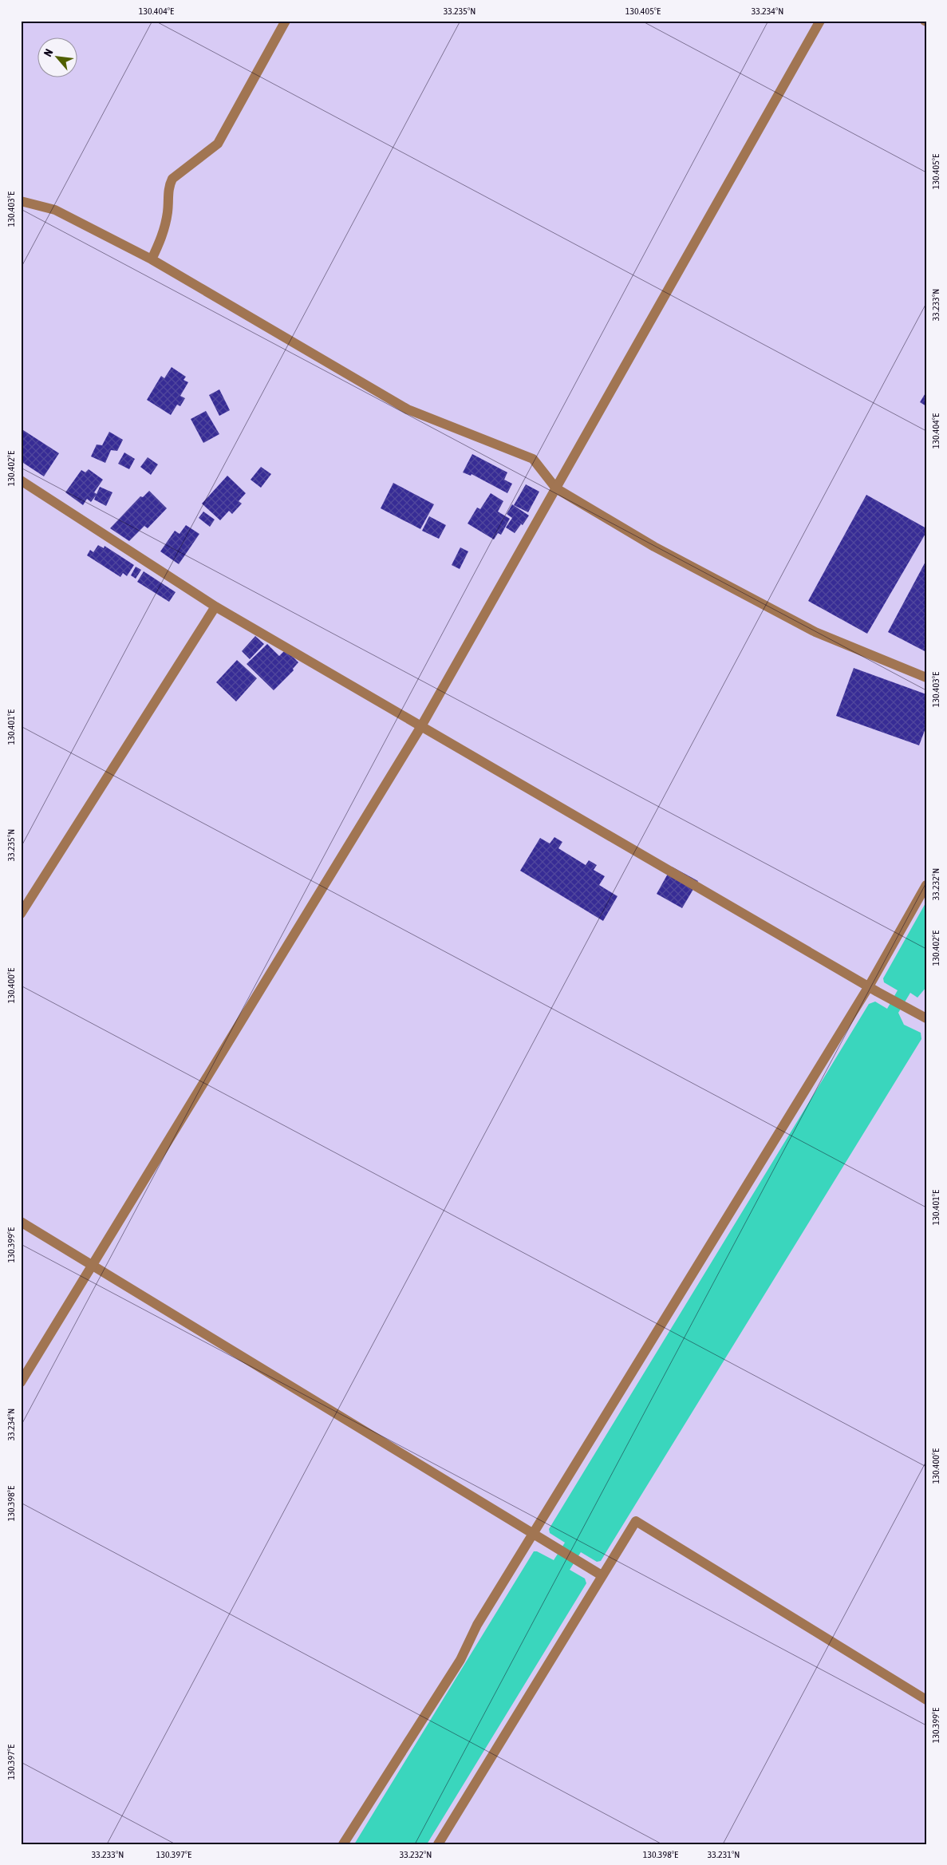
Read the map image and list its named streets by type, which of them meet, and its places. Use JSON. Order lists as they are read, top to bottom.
{
  "north": "top left",
  "coordinates": [
    "130.404°E",
    "33.235°N",
    "130.405°E",
    "33.234°N",
    "130.403°E",
    "33.233°N",
    "130.402°E",
    "130.401°E",
    "33.232°N",
    "130.400°E",
    "130.399°E",
    "130.398°E",
    "130.397°E",
    "33.231°N"
  ]
}
